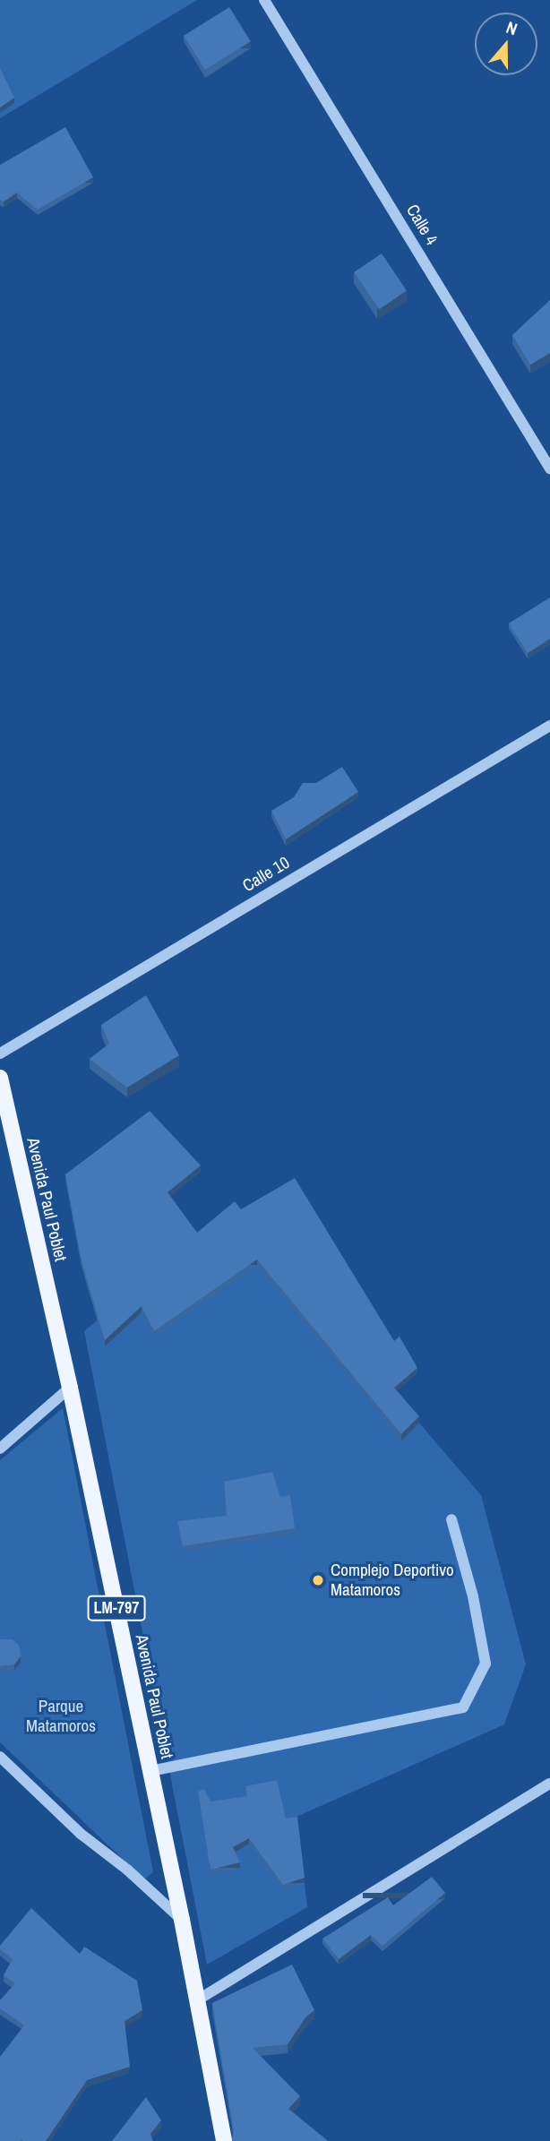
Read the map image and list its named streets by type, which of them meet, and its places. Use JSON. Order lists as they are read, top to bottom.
{
  "streets": {
    "main road": ["Avenida Paul Poblet", "LM-797"],
    "street": ["Calle 4", "Calle 10"]
  },
  "parks": ["Parque Matamoros"],
  "places": ["Complejo Deportivo Matamoros"],
  "north": "top"
}
